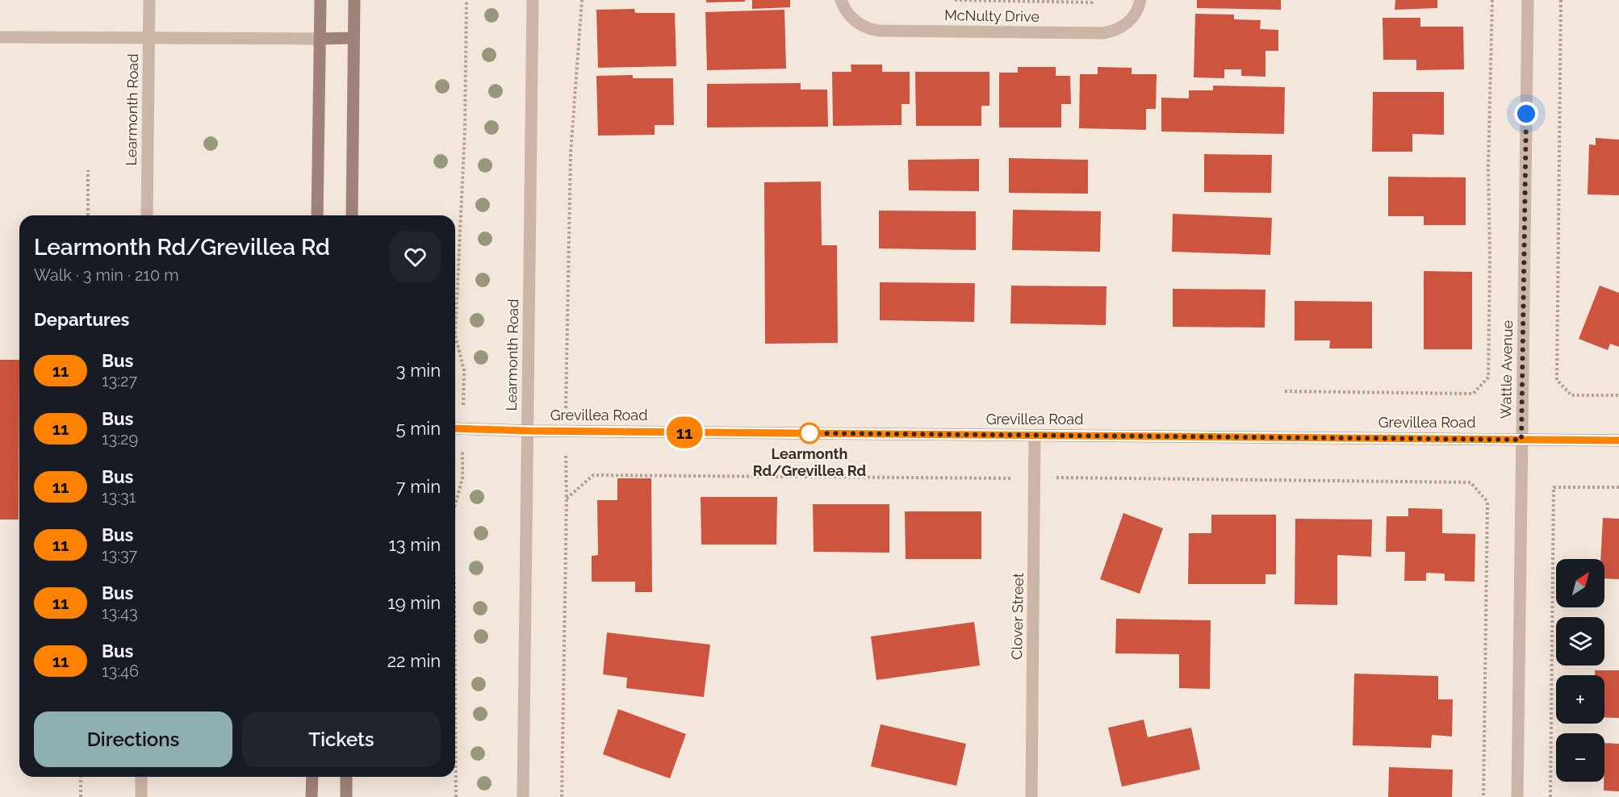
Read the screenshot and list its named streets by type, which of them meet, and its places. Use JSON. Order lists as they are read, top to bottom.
{
  "streets": {
    "street": [
      "McNulty Drive",
      "Learmonth Road",
      "Wattle Avenue",
      "Grevillea Road",
      "Clover Street"
    ]
  },
  "crossings": [
    ["Learmonth Road", "Grevillea Road"],
    ["Wattle Avenue", "Grevillea Road"],
    ["Grevillea Road", "Clover Street"]
  ],
  "places": ["Learmonth Rd/Grevillea Rd"],
  "lines": ["bus line 11"],
  "north": "top right",
  "page": {
    "on_map": "11",
    "heading": [
      ["Learmonth Rd/Grevillea Rd", "Walk · 3 min · 210 m"],
      "Departures"
    ],
    "list": [
      {
        "mark": "11",
        "name": "Bus",
        "note": "13:27",
        "value": "3 min"
      },
      {
        "mark": "11",
        "name": "Bus",
        "note": "13:29",
        "value": "5 min"
      },
      {
        "mark": "11",
        "name": "Bus",
        "note": "13:31",
        "value": "7 min"
      },
      {
        "mark": "11",
        "name": "Bus",
        "note": "13:37",
        "value": "13 min"
      },
      {
        "mark": "11",
        "name": "Bus",
        "note": "13:43",
        "value": "19 min"
      },
      {
        "mark": "11",
        "name": "Bus",
        "note": "13:46",
        "value": "22 min"
      }
    ],
    "map_buttons": ["+", "−"],
    "buttons": ["Directions", "Tickets"]
  }
}
